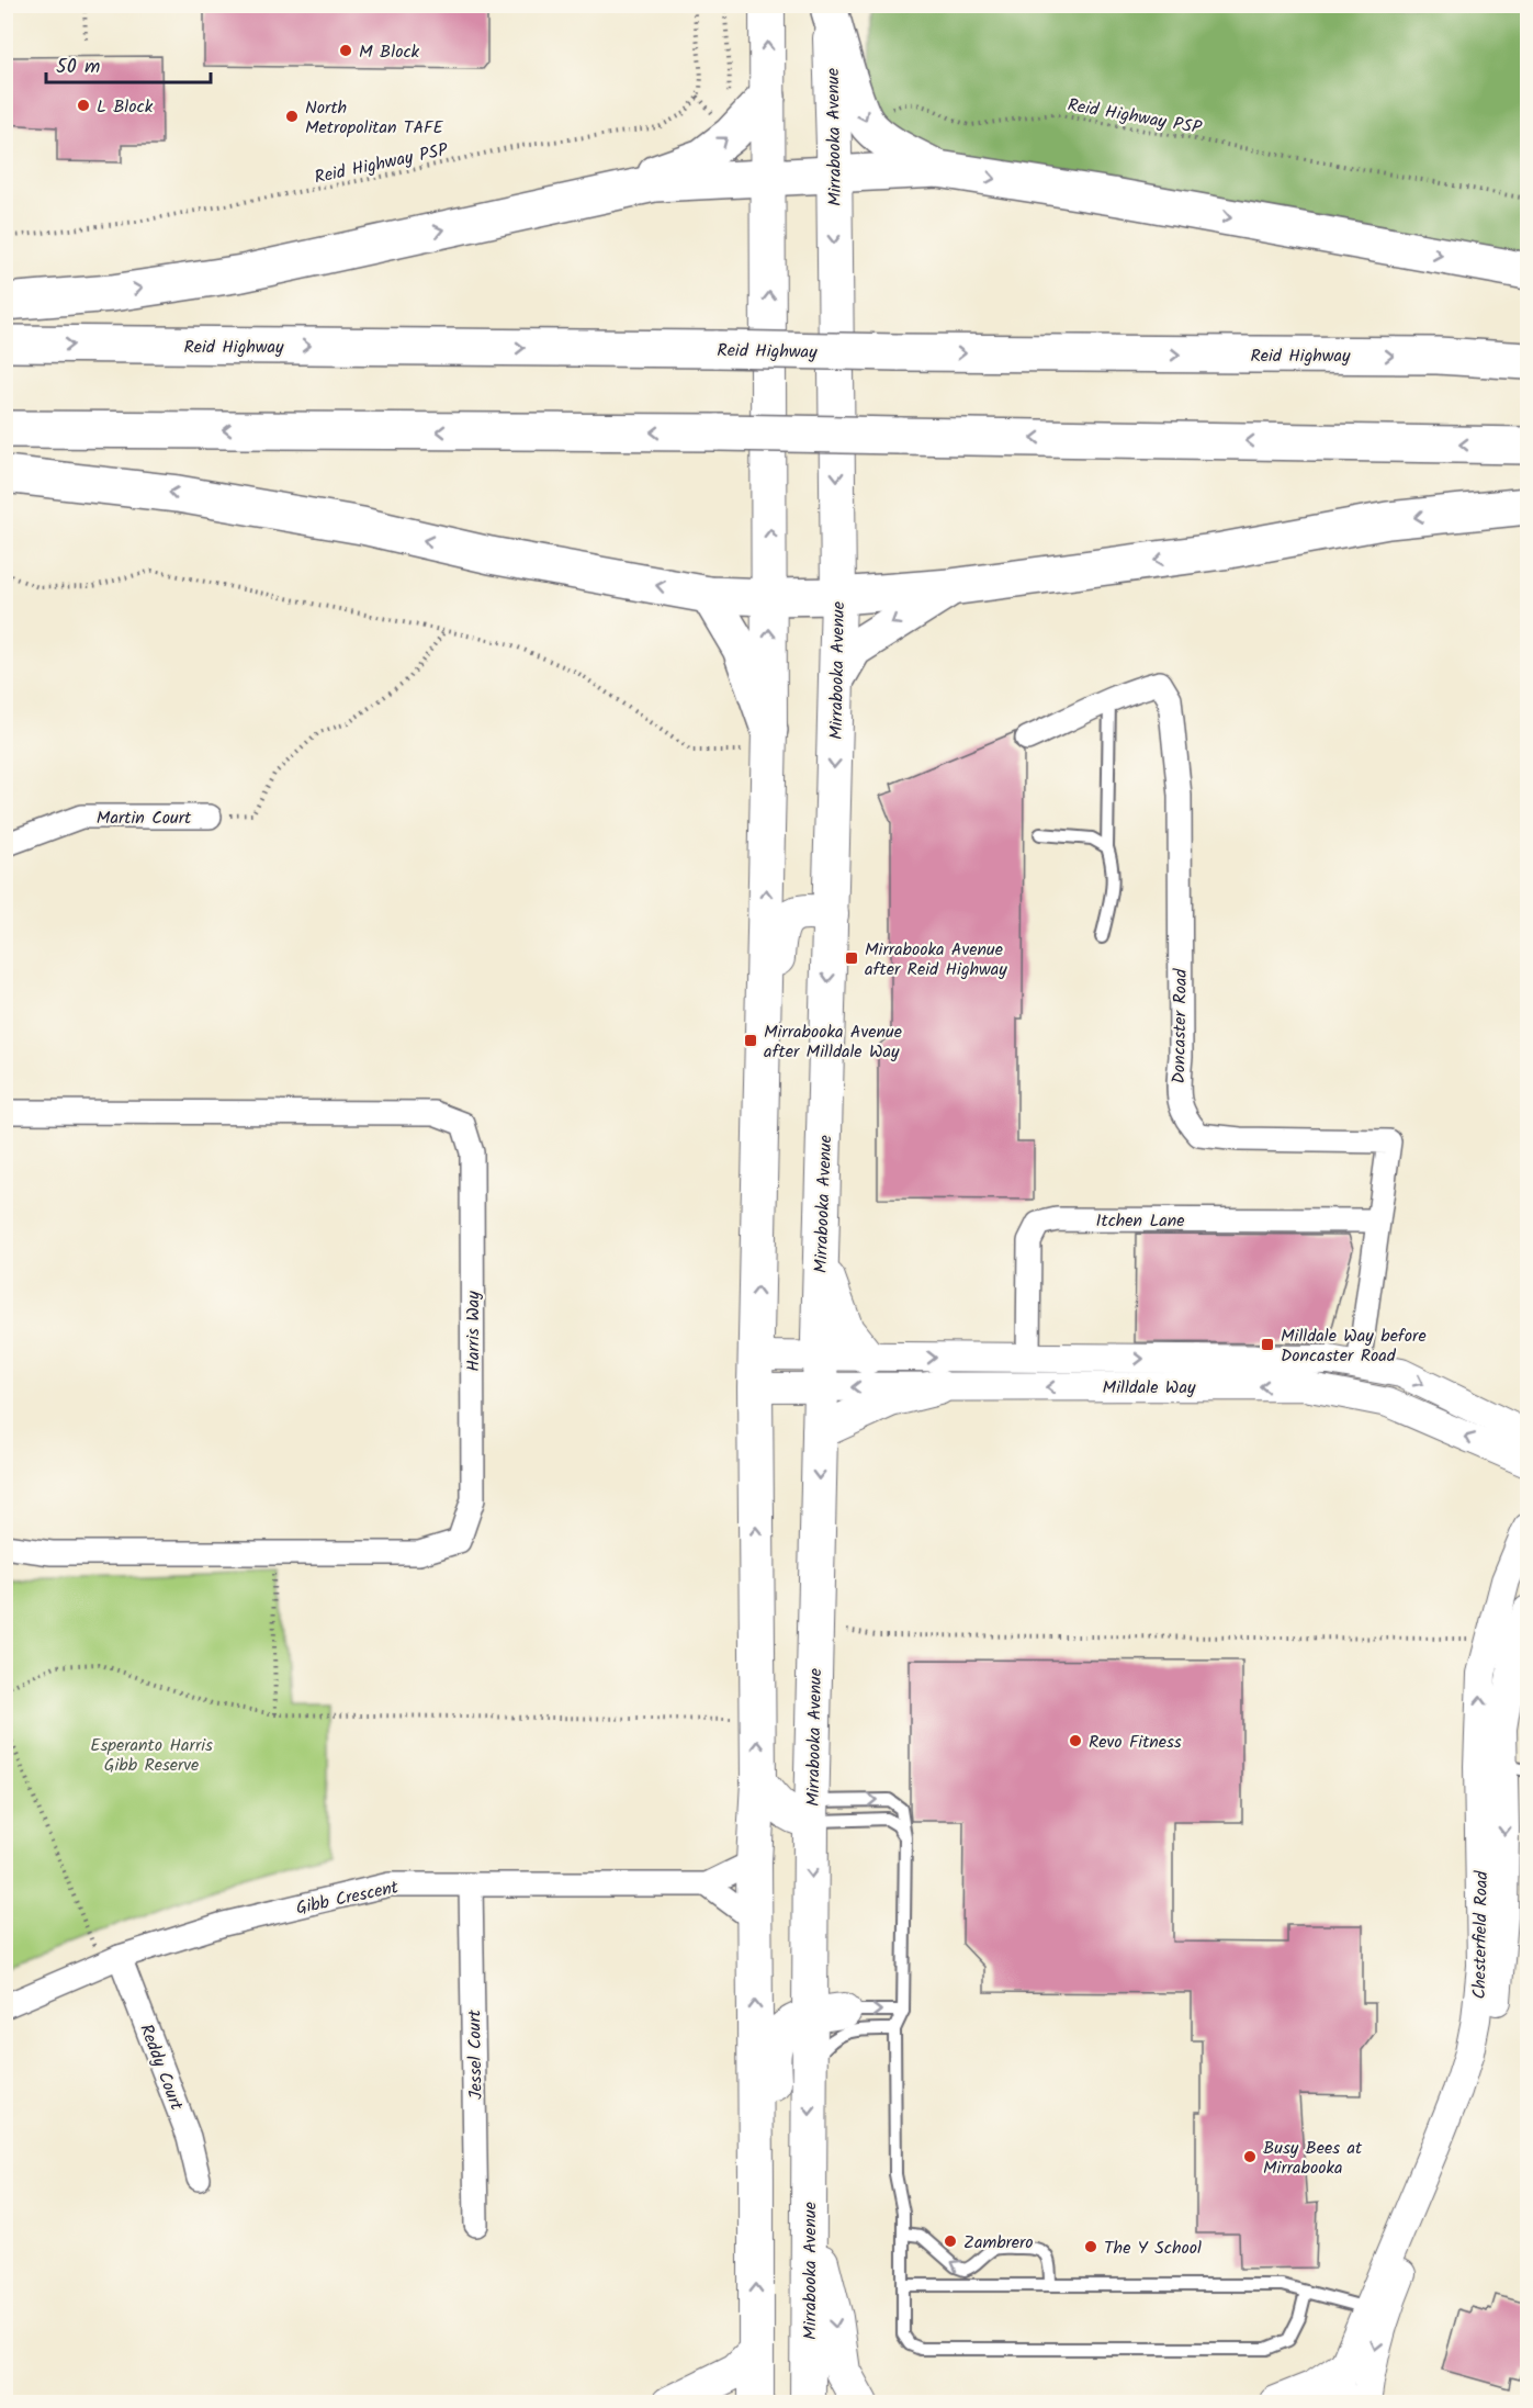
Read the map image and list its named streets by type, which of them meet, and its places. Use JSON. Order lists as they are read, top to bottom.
{
  "streets": {
    "highway": ["Reid Highway"],
    "main road": ["Mirrabooka Avenue"],
    "street": [
      "Martin Court",
      "Doncaster Road",
      "Itchen Lane",
      "Harris Way",
      "Milldale Way",
      "Gibb Crescent",
      "Chesterfield Road",
      "Jessel Court",
      "Reddy Court"
    ],
    "path": ["Reid Highway PSP"]
  },
  "crossings": [
    ["Mirrabooka Avenue", "Milldale Way"],
    ["Doncaster Road", "Itchen Lane"],
    ["Doncaster Road", "Milldale Way"],
    ["Itchen Lane", "Milldale Way"],
    ["Gibb Crescent", "Jessel Court"],
    ["Gibb Crescent", "Reddy Court"]
  ],
  "parks": ["Esperanto Harris Gibb Reserve"],
  "places": {
    "other": [
      "M Block",
      "L Block",
      "North Metropolitan TAFE",
      "Revo Fitness",
      "Busy Bees at Mirrabooka",
      "Zambrero",
      "The Y School"
    ],
    "transit": ["Mirrabooka Avenue after Reid Highway", "Mirrabooka Avenue after Milldale Way", "Milldale Way before Doncaster Road"]
  },
  "scale_bar": "50 m"
}
